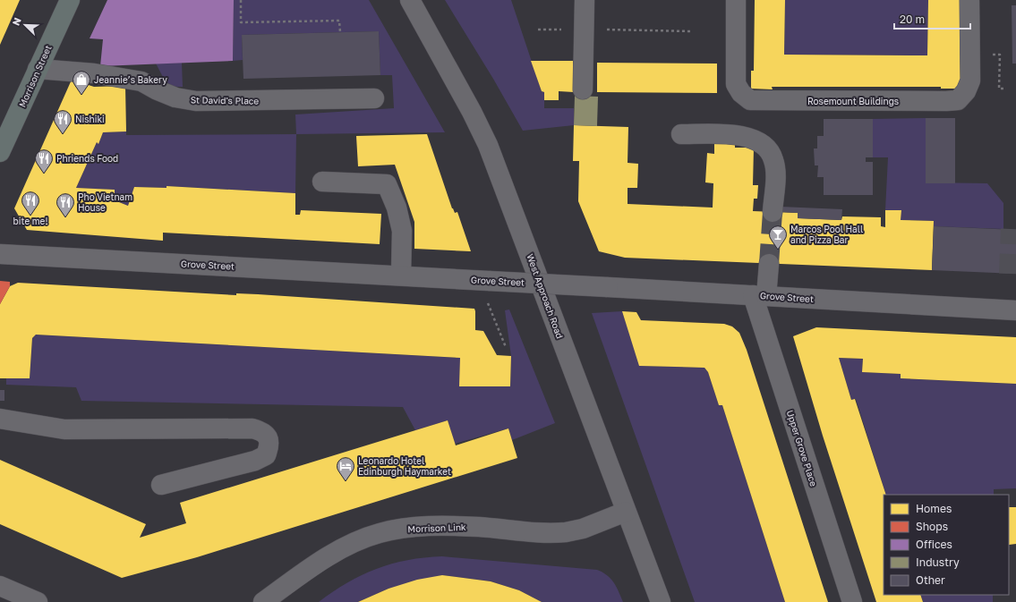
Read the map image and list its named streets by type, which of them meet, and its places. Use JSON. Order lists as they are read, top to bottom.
{
  "streets": {
    "main road": ["Morrison Street"],
    "street": [
      "St David's Place",
      "Rosemount Buildings",
      "Grove Street",
      "West Approach Road",
      "Upper Grove Place",
      "Morrison Link"
    ]
  },
  "crossings": [
    ["Morrison Street", "St David's Place"],
    ["Grove Street", "Upper Grove Place"],
    ["West Approach Road", "Morrison Link"]
  ],
  "places": {
    "shop": ["Jeannie’s Bakery"],
    "restaurant": [
      "Nishiki",
      "Phriends Food",
      "bite me!",
      "Pho Vietnam House"
    ],
    "bar": ["Marcos Pool Hall and Pizza Bar"],
    "hotel": ["Leonardo Hotel Edinburgh Haymarket"]
  },
  "legend": [
    "Homes",
    "Shops",
    "Offices",
    "Industry",
    "Other"
  ],
  "scale_bar": "20 m",
  "north": "top left"
}
